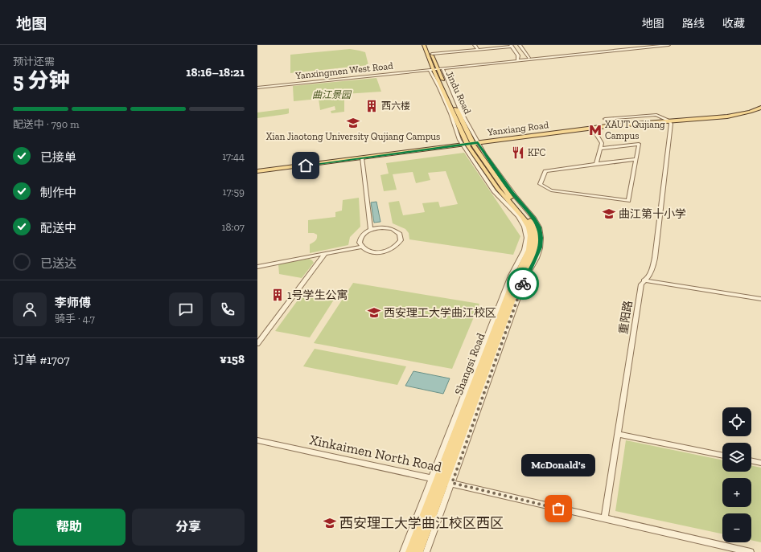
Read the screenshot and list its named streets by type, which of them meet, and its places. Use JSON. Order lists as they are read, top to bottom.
{
  "streets": {
    "main road": ["Jindu Road", "Yanxiang Road", "Shangsi Road"],
    "street": ["Yanxingmen West Road", "重阳路", "Xinkaimen North Road"]
  },
  "crossings": [
    ["Yanxingmen West Road", "Jindu Road"],
    ["Yanxiang Road", "重阳路"],
    ["Yanxiang Road", "Shangsi Road"],
    ["重阳路", "Xinkaimen North Road"],
    ["Shangsi Road", "Xinkaimen North Road"]
  ],
  "parks": ["曲江景园"],
  "places": {
    "building": ["西六楼", "1号学生公寓"],
    "school or university": [
      "Xian Jiaotong University Qujiang Campus",
      "曲江第十小学",
      "西安理工大学曲江校区",
      "西安理工大学曲江校区西区"
    ],
    "metro station": ["XAUT Qujiang Campus"],
    "restaurant": ["KFC"],
    "other": ["McDonald's"]
  },
  "page": {
    "header": "地图",
    "nav": ["地图", "路线", "收藏"],
    "heading": ["5 分钟", "预计还需", "18:16–18:21"],
    "panel": [
      "李师傅",
      "骑手 · 4.7",
      "订单 #1707",
      "¥158"
    ],
    "bar": "配送中 · 790 m",
    "list": [
      ["已接单", "17:44"],
      ["制作中", "17:59"],
      ["配送中", "18:07"],
      "已送达"
    ],
    "map_buttons": ["+", "−"],
    "bubble": "McDonald's",
    "buttons": ["帮助", "分享"]
  }
}
